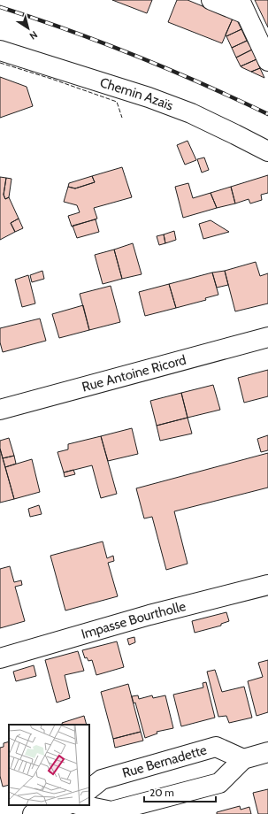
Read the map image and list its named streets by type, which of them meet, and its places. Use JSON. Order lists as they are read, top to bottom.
{
  "streets": {
    "street": [
      "Chemin Azaïs",
      "Rue Antoine Ricord",
      "Impasse Bourtholle",
      "Rue Bernadette"
    ]
  },
  "scale_bar": "20 m",
  "north": "bottom right"
}
